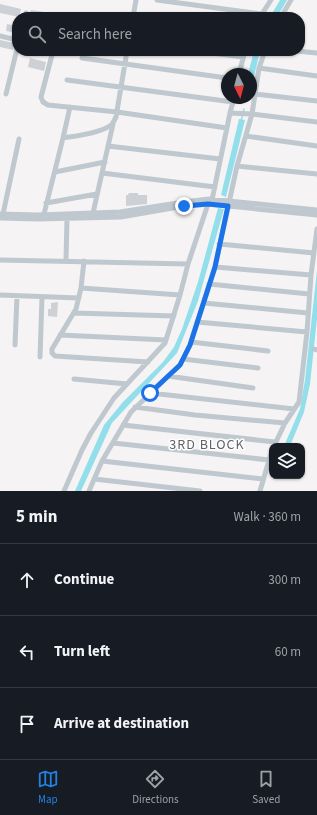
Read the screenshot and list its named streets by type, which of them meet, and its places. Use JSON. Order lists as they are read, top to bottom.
{
  "districts": ["3RD BLOCK"],
  "north": "bottom",
  "page": {
    "search": "Search here",
    "heading": ["5 min", "Walk · 360 m"],
    "list": [
      ["Continue", "300 m"],
      ["Turn left", "60 m"],
      "Arrive at destination"
    ],
    "nav": ["Map", "Directions", "Saved"]
  }
}
